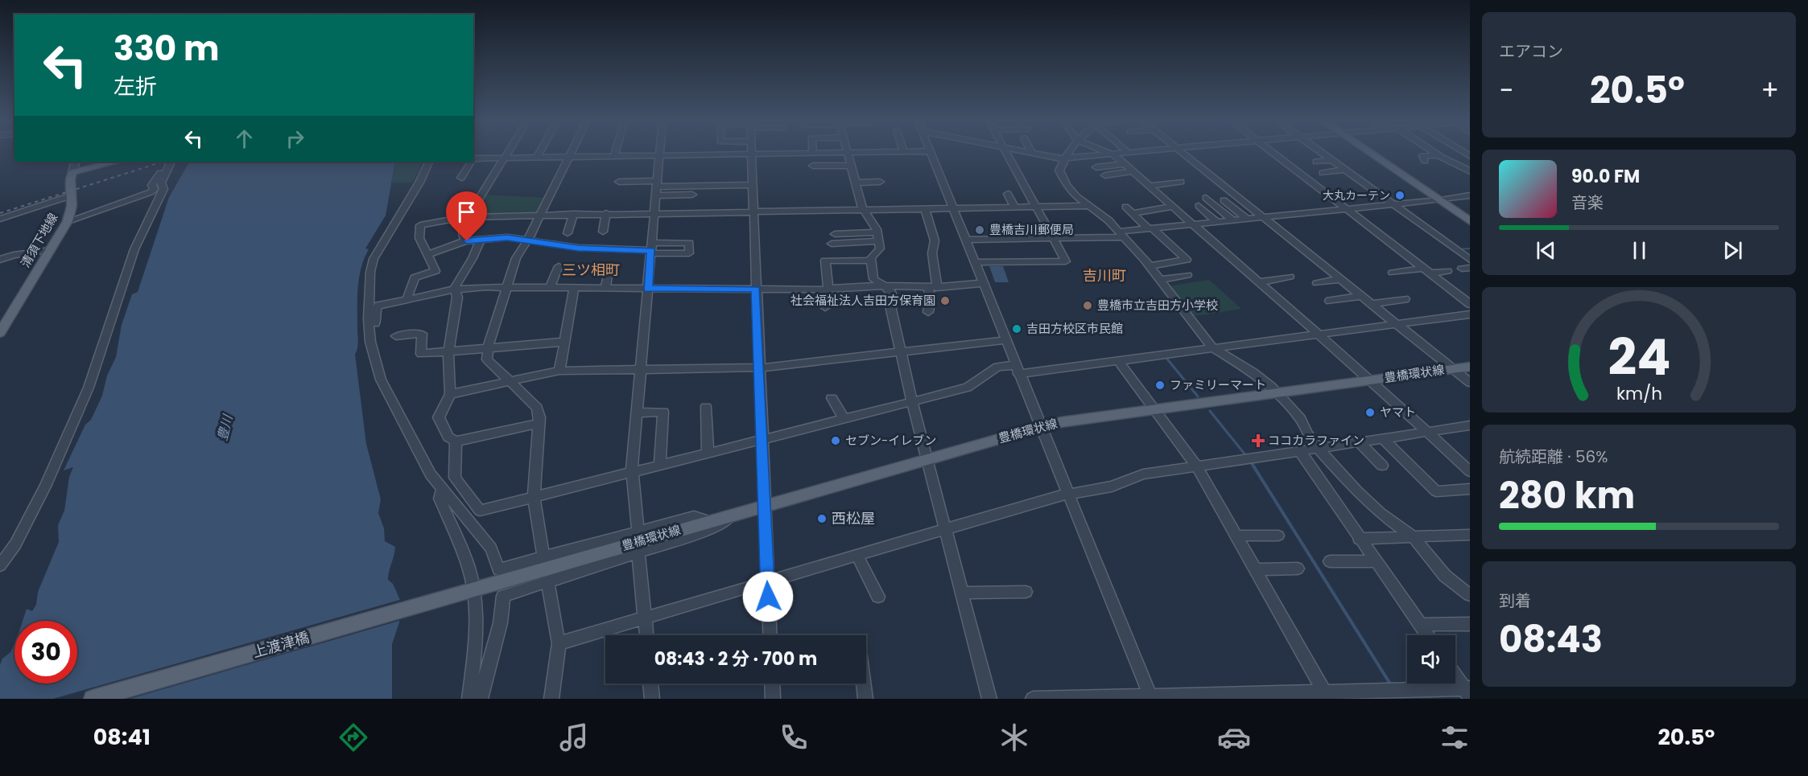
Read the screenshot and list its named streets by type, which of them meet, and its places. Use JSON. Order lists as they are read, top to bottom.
{
  "streets": {
    "main road": ["清須下地線", "豊橋環状線", "上渡津橋"]
  },
  "crossings": [
    ["豊橋環状線", "上渡津橋"]
  ],
  "districts": ["三ツ相町", "吉川町"],
  "water": ["豊川"],
  "places": {
    "other": [
      "大丸カーテン",
      "豊橋吉川郵便局",
      "社会福祉法人吉田方保育園",
      "豊橋市立吉田方小学校",
      "吉田方校区市民館",
      "ファミリーマート",
      "ヤマト",
      "セブン-イレブン",
      "西松屋"
    ],
    "health": ["ココカラファイン"]
  },
  "page": {
    "tile": [
      "エアコン",
      ["航続距離 · 56%", "280 km"],
      ["到着", "08:43"]
    ],
    "turn": ["330 m", "左折"],
    "heat": ["−", "20.5°", "+"],
    "song": ["90.0 FM", "音楽"],
    "limit": "30",
    "trip": "08:43 · 2 分 · 700 m",
    "tabs": ["08:41", "20.5°"],
    "gauge": ["24", "km/h"]
  }
}
